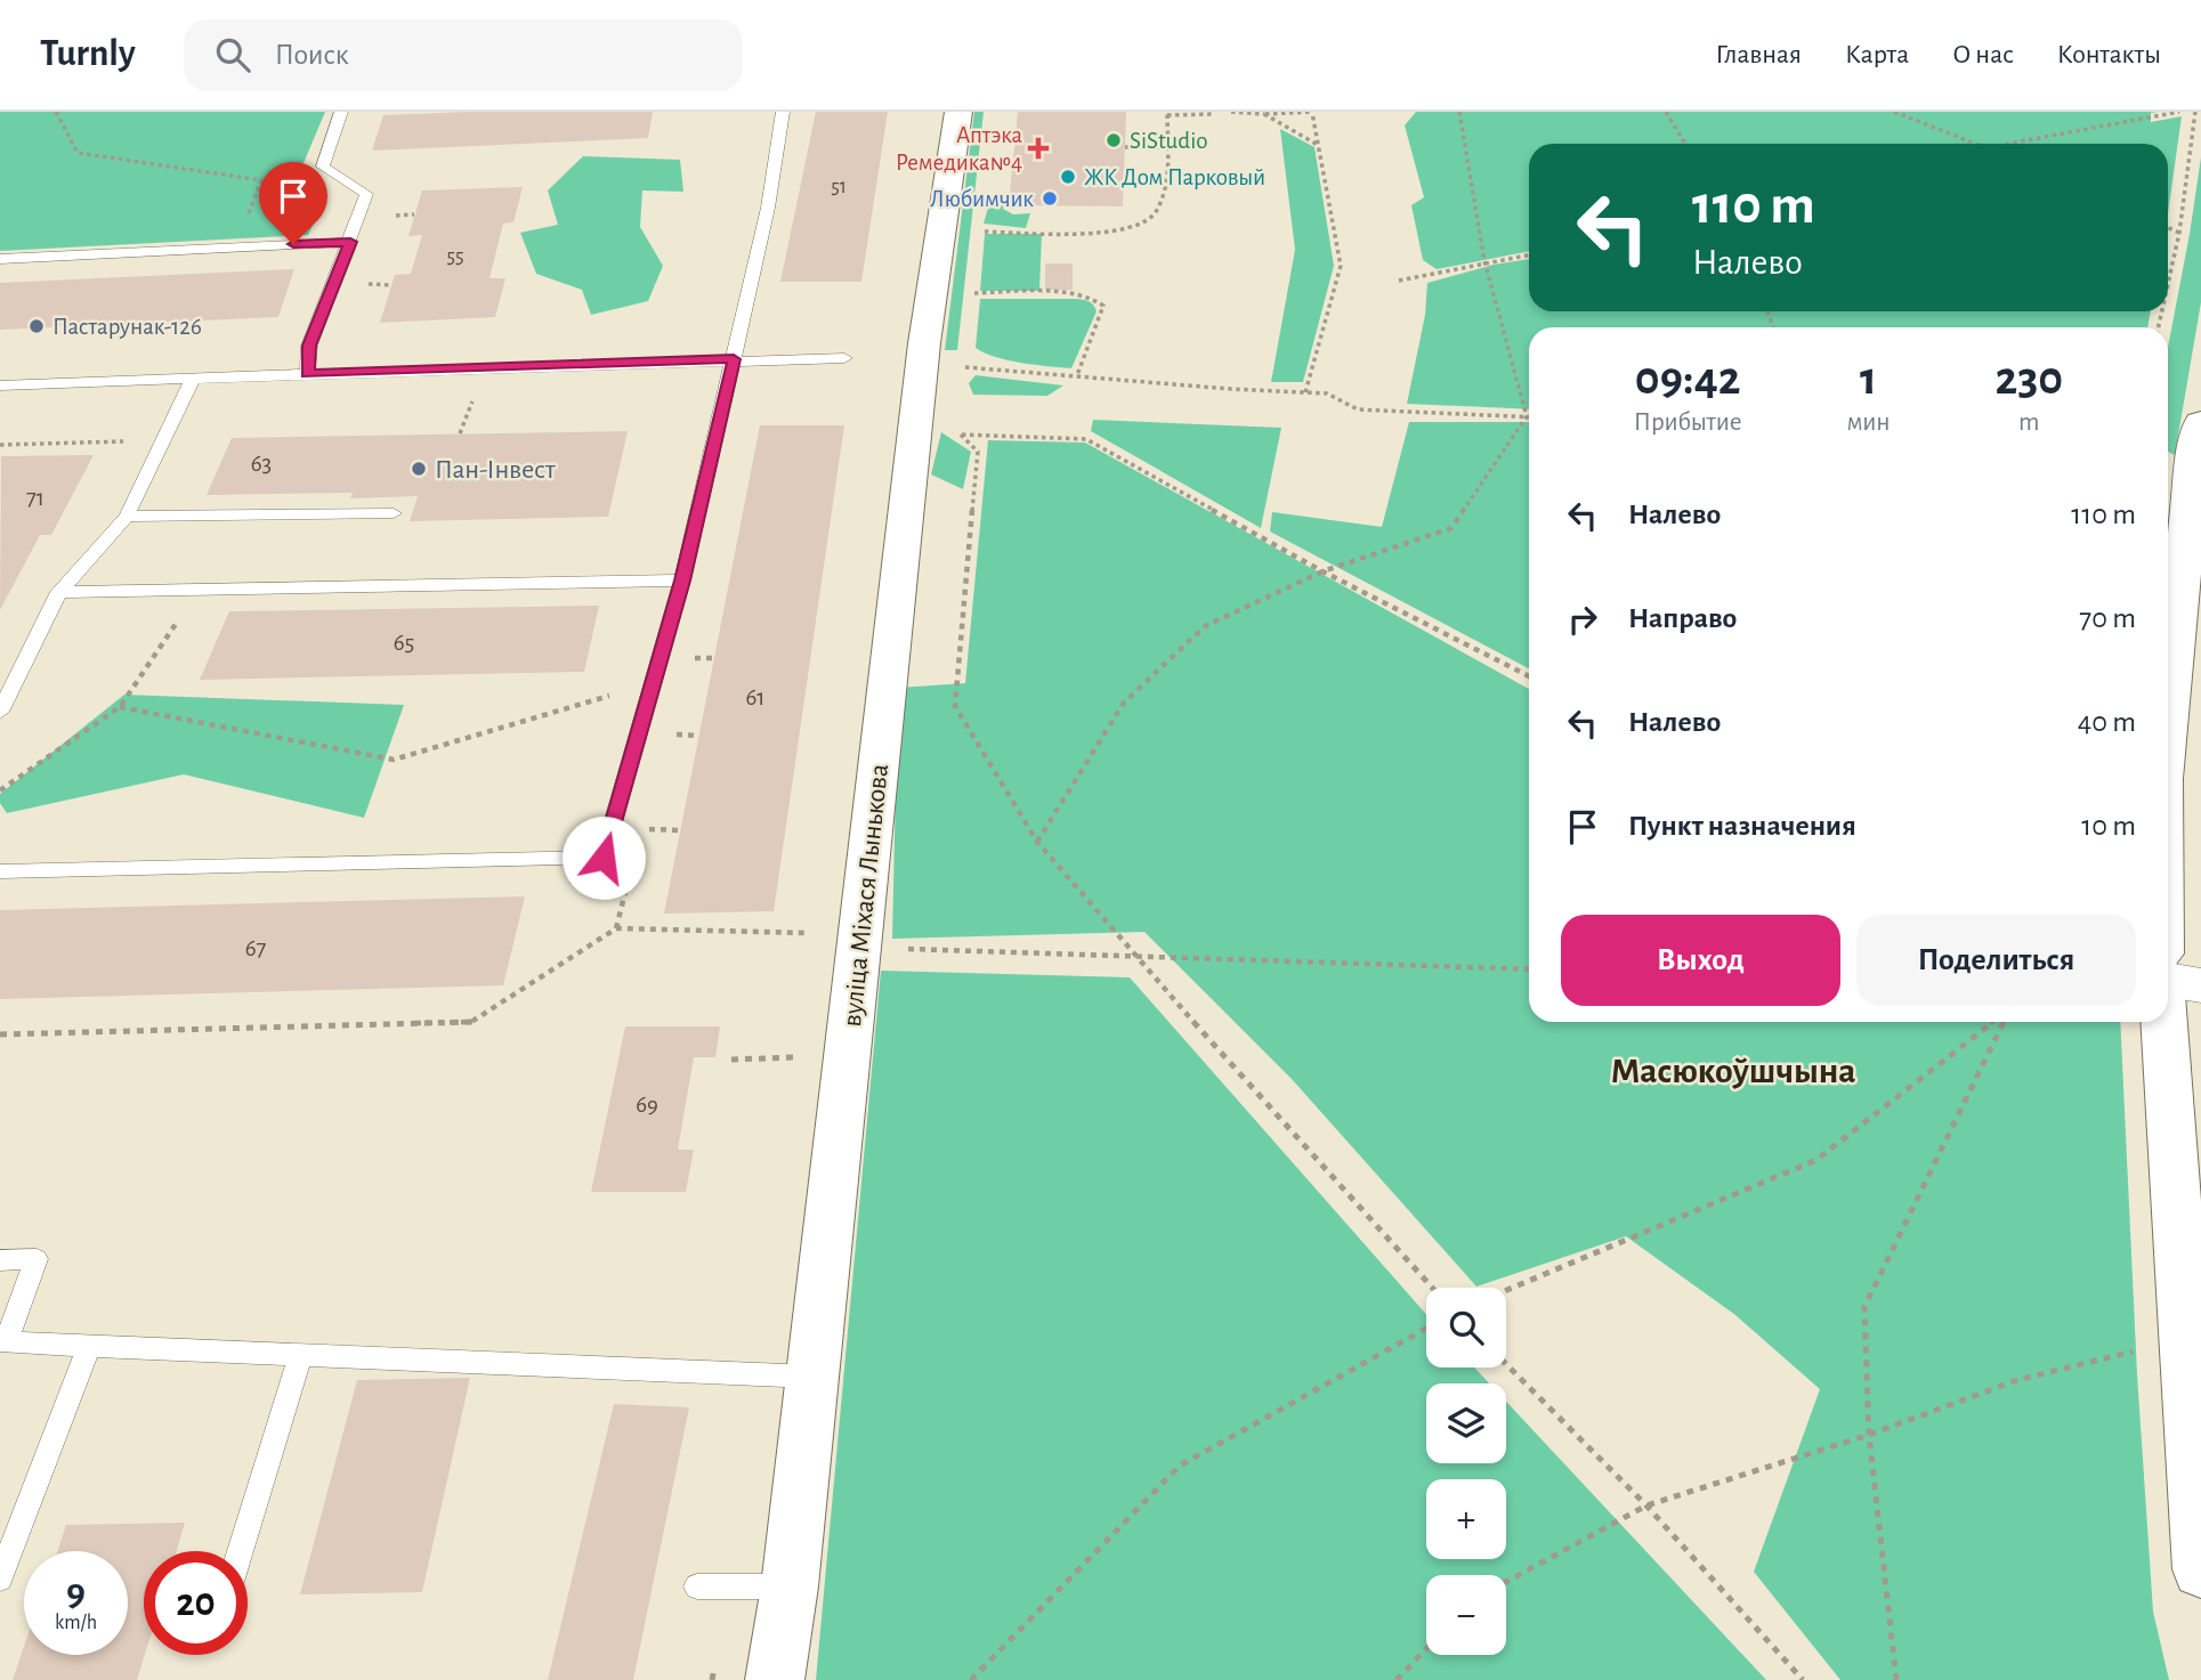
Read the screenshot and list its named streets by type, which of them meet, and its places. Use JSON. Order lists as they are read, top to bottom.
{
  "streets": {
    "street": ["вуліца Міхася Лынькова"]
  },
  "districts": ["Масюкоўшчына"],
  "places": {
    "other": [
      "SiStudio",
      "ЖК Дом Парковый",
      "Любимчик",
      "Пастарунак-126",
      "Пан-Інвест"
    ],
    "health": ["Аптэка Ремедика№4"]
  },
  "house_numbers": [
    "51",
    "55",
    "63",
    "71",
    "65",
    "61",
    "67",
    "69"
  ],
  "page": {
    "header": "Turnly",
    "search": "Поиск",
    "nav": [
      "Главная",
      "Карта",
      "О нас",
      "Контакты"
    ],
    "turn": ["110 m", "Налево"],
    "eta": [
      "09:42",
      "Прибытие",
      "1",
      "мин",
      "230",
      "m"
    ],
    "list": [
      {
        "name": "Налево",
        "value": "110 m"
      },
      {
        "name": "Направо",
        "value": "70 m"
      },
      {
        "name": "Налево",
        "value": "40 m"
      },
      {
        "name": "Пункт назначения",
        "value": "10 m"
      }
    ],
    "buttons": ["Выход", "Поделиться"],
    "map_buttons": ["+", "−"],
    "speed": "9 km/h",
    "limit": "20"
  }
}
